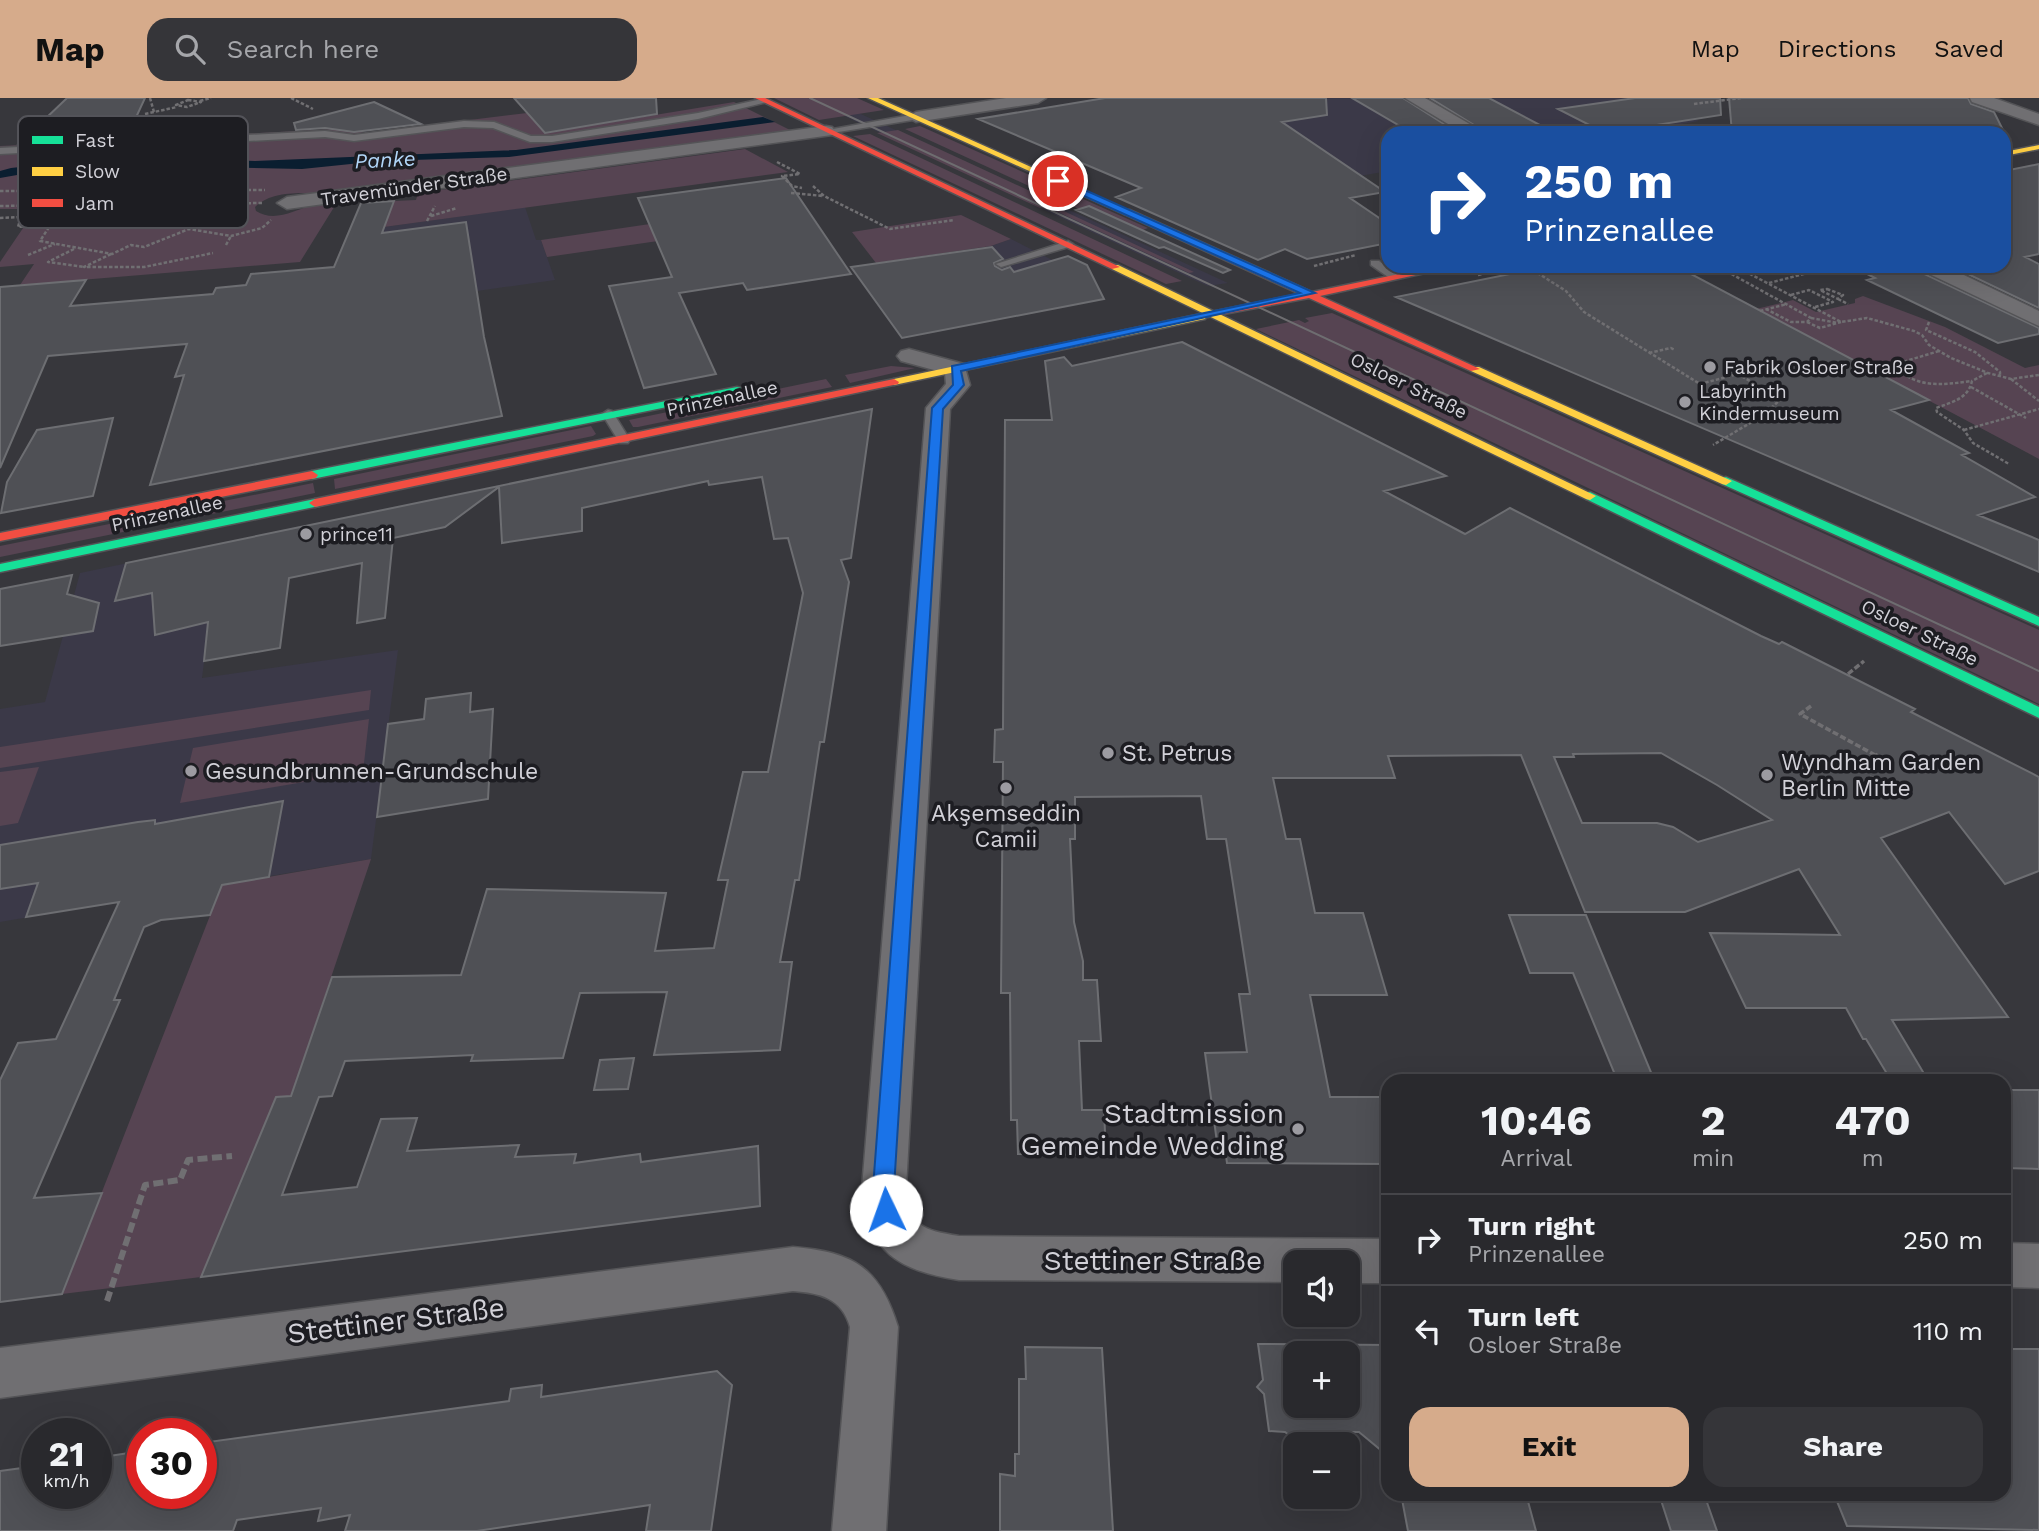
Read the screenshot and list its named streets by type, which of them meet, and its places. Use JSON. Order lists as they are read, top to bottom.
{
  "streets": {
    "main road": ["Osloer Straße", "Prinzenallee"],
    "street": ["Travemünder Straße", "Stettiner Straße"]
  },
  "crossings": [
    ["Travemünder Straße", "Osloer Straße"],
    ["Osloer Straße", "Prinzenallee"]
  ],
  "water": ["Panke"],
  "places": [
    "Fabrik Osloer Straße",
    "Labyrinth Kindermuseum",
    "prince11",
    "St. Petrus",
    "Gesundbrunnen-Grundschule",
    "Wyndham Garden Berlin Mitte",
    "Akşemseddin Camii",
    "Stadtmission Gemeinde Wedding"
  ],
  "legend": ["Fast", "Slow", "Jam"],
  "page": {
    "header": "Map",
    "search": "Search here",
    "nav": ["Map", "Directions", "Saved"],
    "turn": ["250 m", "Prinzenallee"],
    "eta": [
      "10:46",
      "Arrival",
      "2",
      "min",
      "470",
      "m"
    ],
    "list": [
      {
        "name": "Turn right",
        "note": "Prinzenallee",
        "value": "250 m"
      },
      {
        "name": "Turn left",
        "note": "Osloer Straße",
        "value": "110 m"
      }
    ],
    "map_buttons": ["+", "−"],
    "buttons": ["Exit", "Share"],
    "speed": "21 km/h",
    "limit": "30"
  }
}
